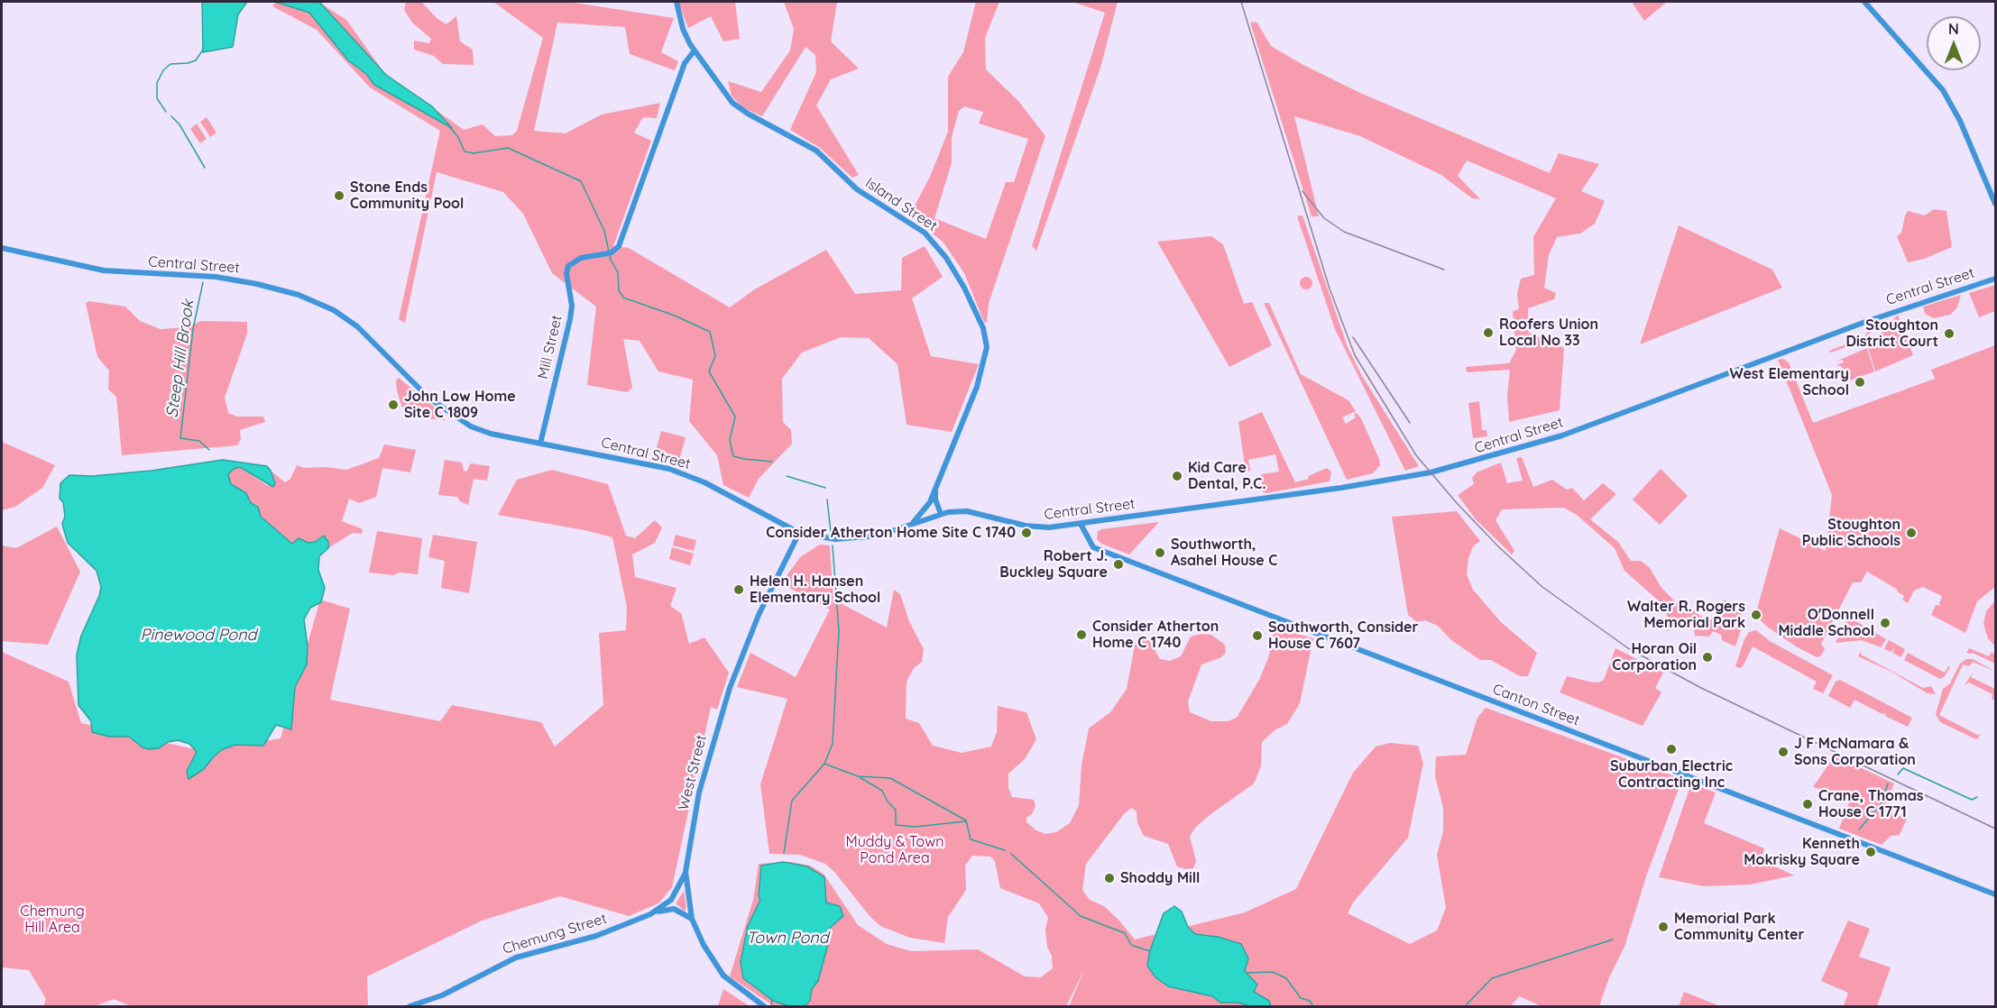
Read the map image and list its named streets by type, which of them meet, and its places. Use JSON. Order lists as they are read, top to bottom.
{
  "streets": {
    "main road": [
      "Island Street",
      "Central Street",
      "Mill Street",
      "Canton Street",
      "West Street",
      "Chemung Street"
    ]
  },
  "crossings": [
    ["Island Street", "Central Street"],
    ["Island Street", "Mill Street"],
    ["Central Street", "Mill Street"],
    ["Central Street", "Canton Street"],
    ["Central Street", "West Street"],
    ["West Street", "Chemung Street"]
  ],
  "water": ["Steep Hill Brook", "Pinewood Pond", "Town Pond"],
  "parks": ["Muddy & Town Pond Area", "Chemung Hill Area"],
  "places": [
    "Stone Ends Community Pool",
    "Roofers Union Local No 33",
    "Stoughton District Court",
    "West Elementary School",
    "John Low Home Site C 1809",
    "Kid Care Dental, P.C.",
    "Consider Atherton Home Site C 1740",
    "Stoughton Public Schools",
    "Southworth, Asahel House C",
    "Robert J. Buckley Square",
    "Helen H. Hansen Elementary School",
    "Walter R. Rogers Memorial Park",
    "O'Donnell Middle School",
    "Consider Atherton Home C 1740",
    "Southworth, Consider House C 7607",
    "Horan Oil Corporation",
    "Suburban Electric Contracting Inc",
    "J F McNamara & Sons Corporation",
    "Crane, Thomas House C 1771",
    "Kenneth Mokrisky Square",
    "Shoddy Mill",
    "Memorial Park Community Center"
  ],
  "north": "top"
}
